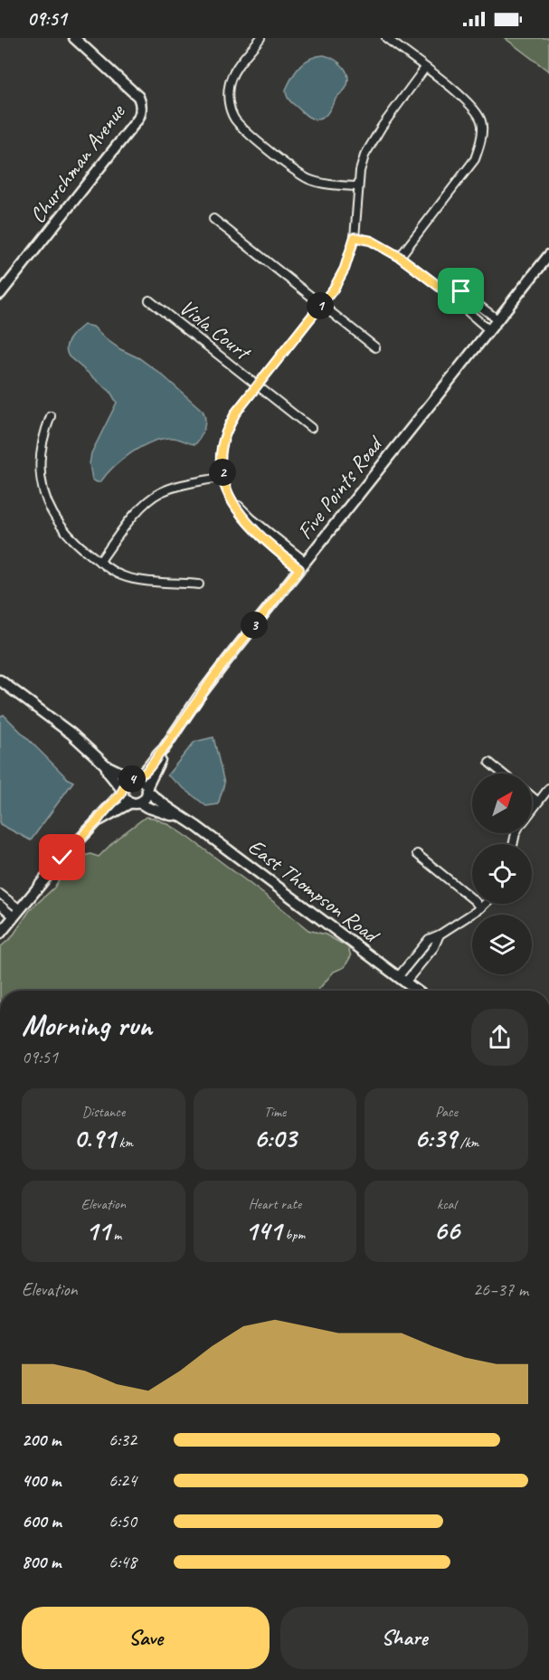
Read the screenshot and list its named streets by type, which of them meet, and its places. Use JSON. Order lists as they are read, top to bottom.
{
  "streets": {
    "street": [
      "Churchman Avenue",
      "Viola Court",
      "Five Points Road",
      "East Thompson Road"
    ]
  },
  "crossings": [
    ["Five Points Road", "East Thompson Road"]
  ],
  "north": "top right",
  "page": {
    "status": "09:51",
    "pins": [
      "1",
      "2",
      "3",
      "4"
    ],
    "heading": ["Morning run", "09:51"],
    "stats": [
      ["Distance", "0.91 km"],
      ["Time", "6:03"],
      ["Pace", "6:39 /km"],
      ["Elevation", "11 m"],
      ["Heart rate", "141 bpm"],
      ["kcal", "66"]
    ],
    "chart": ["Elevation", "26–37 m"],
    "list": [
      {
        "name": "200 m",
        "note": "6:32"
      },
      {
        "name": "400 m",
        "note": "6:24"
      },
      {
        "name": "600 m",
        "note": "6:50"
      },
      {
        "name": "800 m",
        "note": "6:48"
      }
    ],
    "buttons": ["Save", "Share"]
  }
}
